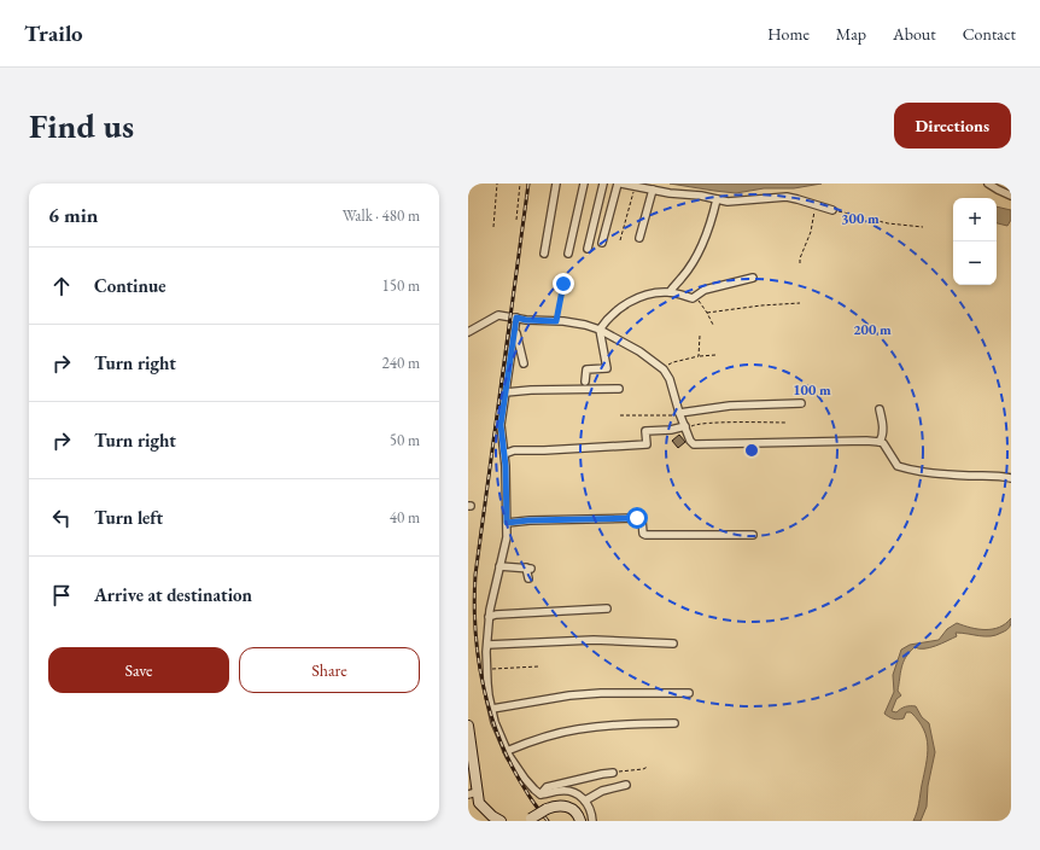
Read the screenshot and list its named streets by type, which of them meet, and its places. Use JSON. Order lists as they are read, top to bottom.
{
  "page": {
    "header": "Trailo",
    "nav": [
      "Home",
      "Map",
      "About",
      "Contact"
    ],
    "buttons": [
      "Directions",
      ["Save", "Share"]
    ],
    "title": "Find us",
    "heading": ["6 min", "Walk · 480 m"],
    "map_buttons": ["+", "−"],
    "list": [
      ["Continue", "150 m"],
      ["Turn right", "240 m"],
      ["Turn right", "50 m"],
      ["Turn left", "40 m"],
      "Arrive at destination"
    ]
  },
  "rings": ["300 m", "200 m", "100 m"]
}
